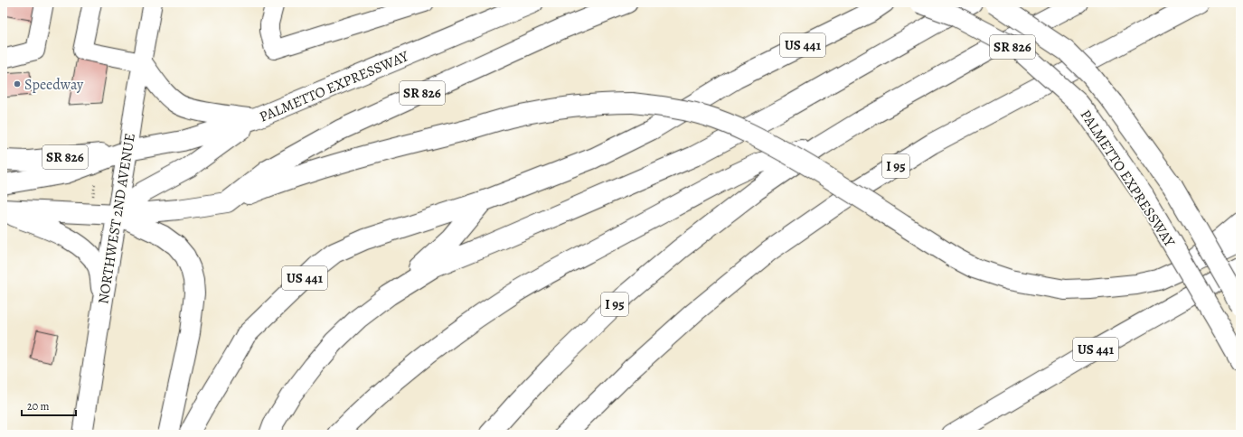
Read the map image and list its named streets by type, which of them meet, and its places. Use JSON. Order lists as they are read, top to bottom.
{
  "streets": {
    "main road": [
      "US 441",
      "SR 826",
      "PALMETTO EXPRESSWAY",
      "I 95",
      "NORTHWEST 2ND AVENUE"
    ]
  },
  "crossings": [
    ["SR 826", "PALMETTO EXPRESSWAY"],
    ["SR 826", "NORTHWEST 2ND AVENUE"],
    ["PALMETTO EXPRESSWAY", "NORTHWEST 2ND AVENUE"]
  ],
  "places": ["Speedway"],
  "scale_bar": "20 m"
}
